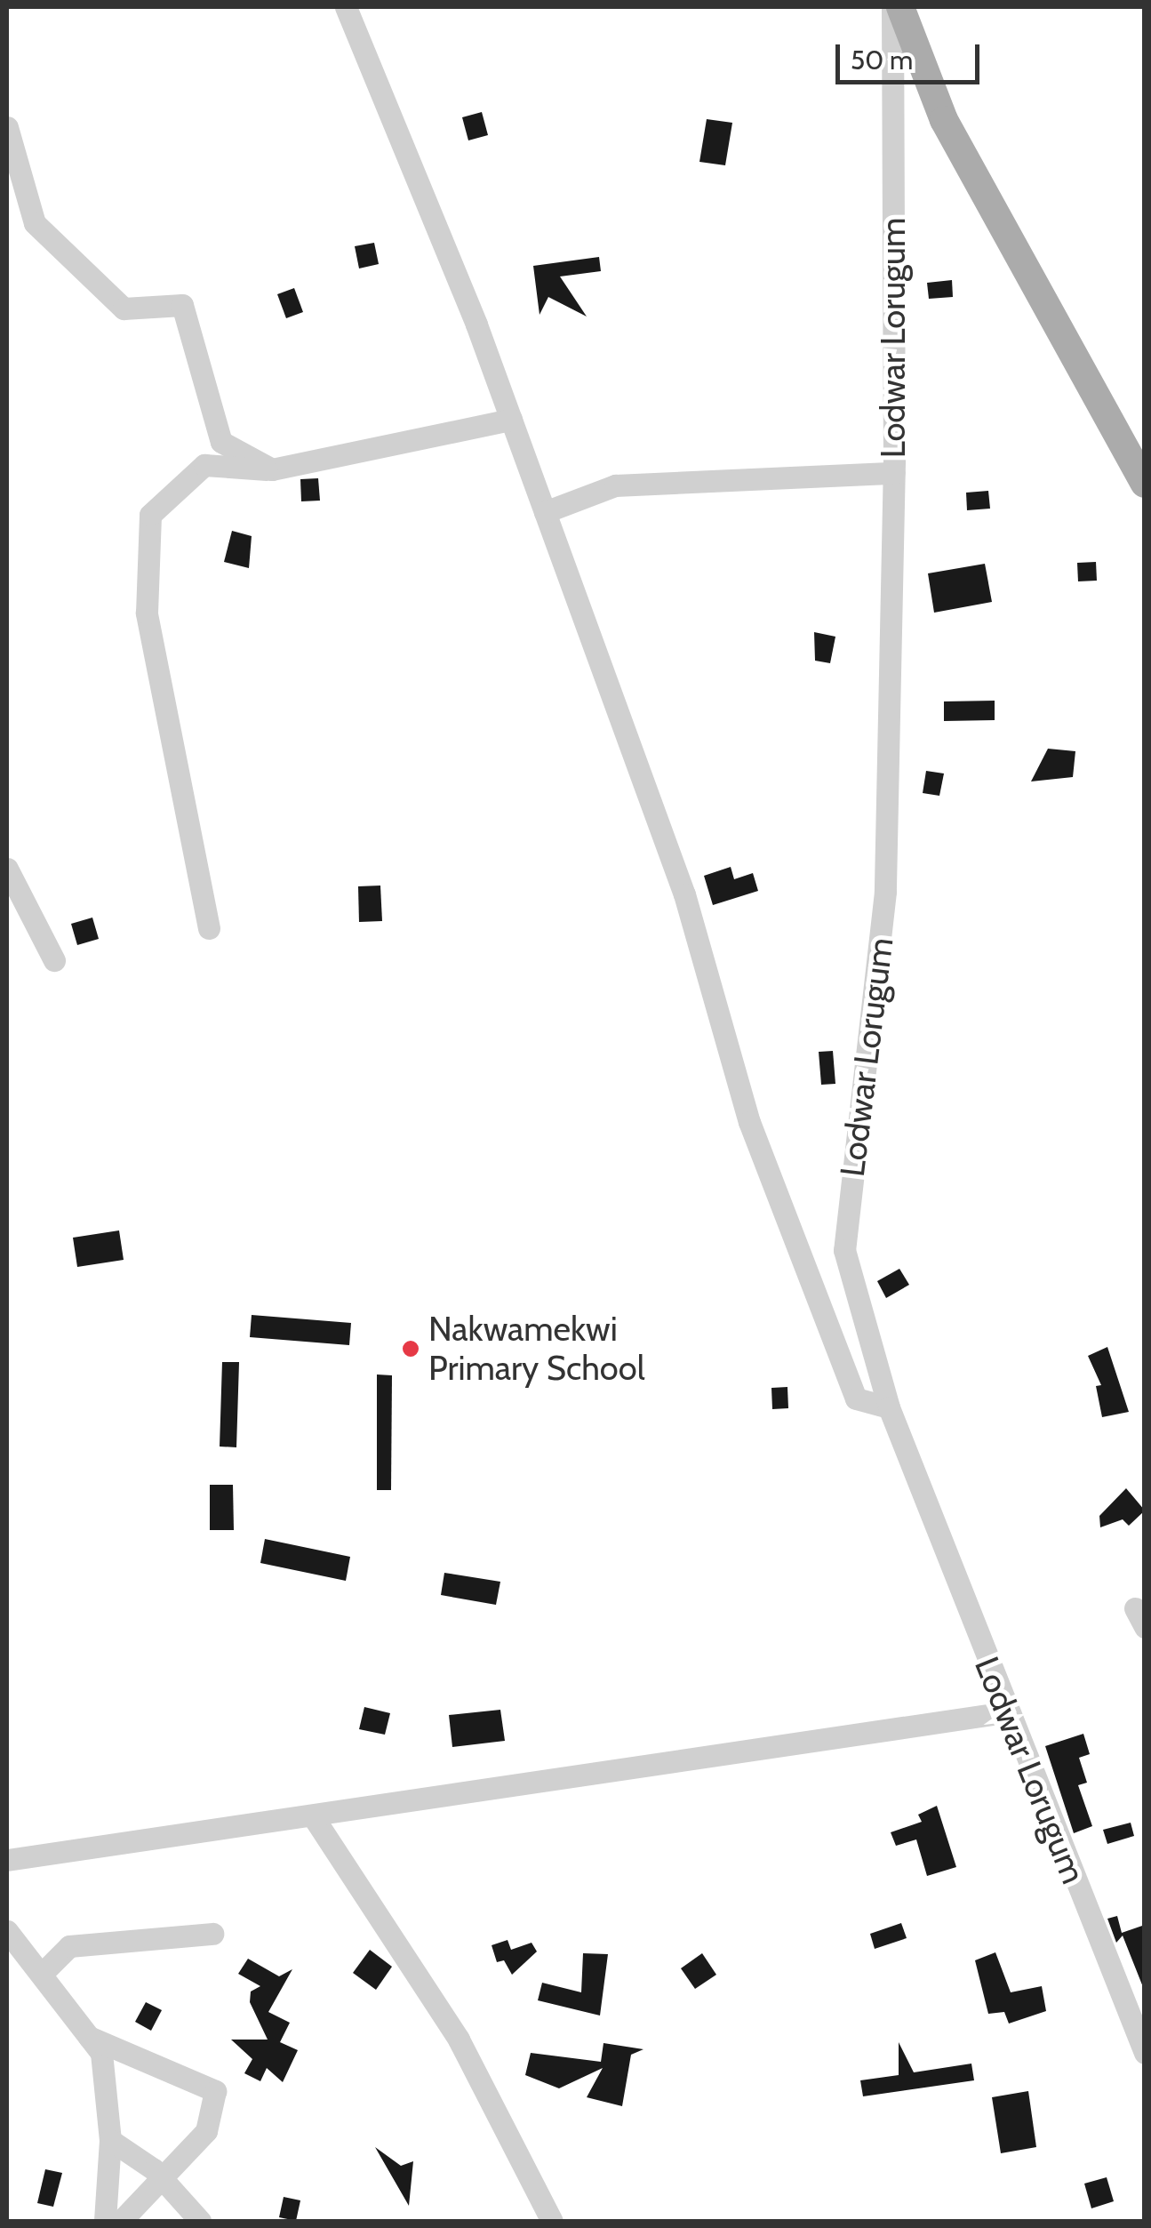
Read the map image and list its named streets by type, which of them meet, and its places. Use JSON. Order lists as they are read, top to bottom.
{
  "streets": {
    "street": ["Lodwar Lorugum"]
  },
  "places": ["Nakwamekwi Primary School"],
  "scale_bar": "50 m"
}
